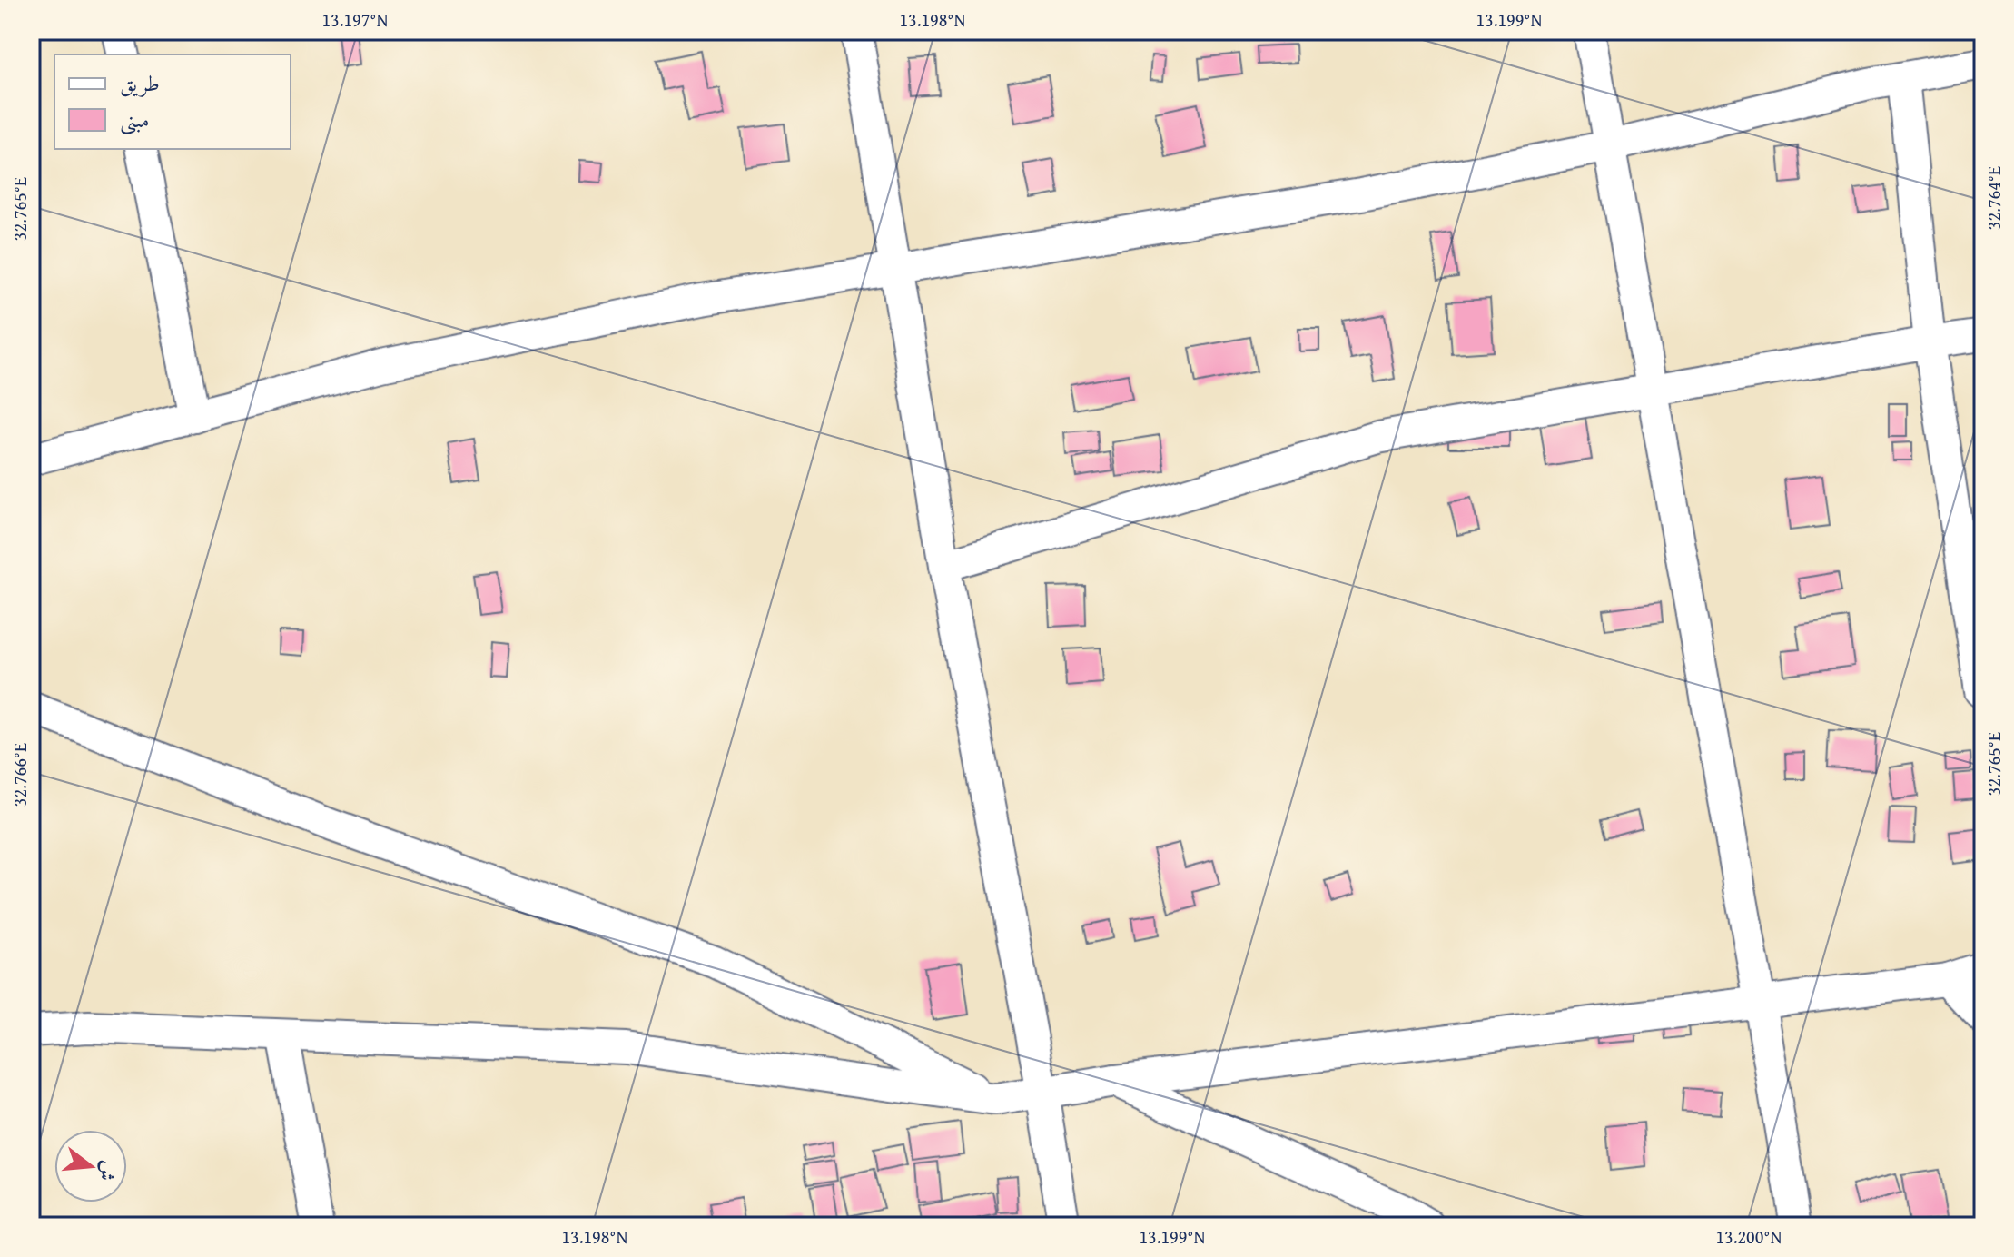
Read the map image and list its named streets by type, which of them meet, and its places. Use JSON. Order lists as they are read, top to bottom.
{
  "legend": ["طريق", "مبنى"],
  "north": "right",
  "coordinates": [
    "13.197°N",
    "13.198°N",
    "13.199°N",
    "32.764°E",
    "32.765°E",
    "32.766°E",
    "13.200°N"
  ]
}
